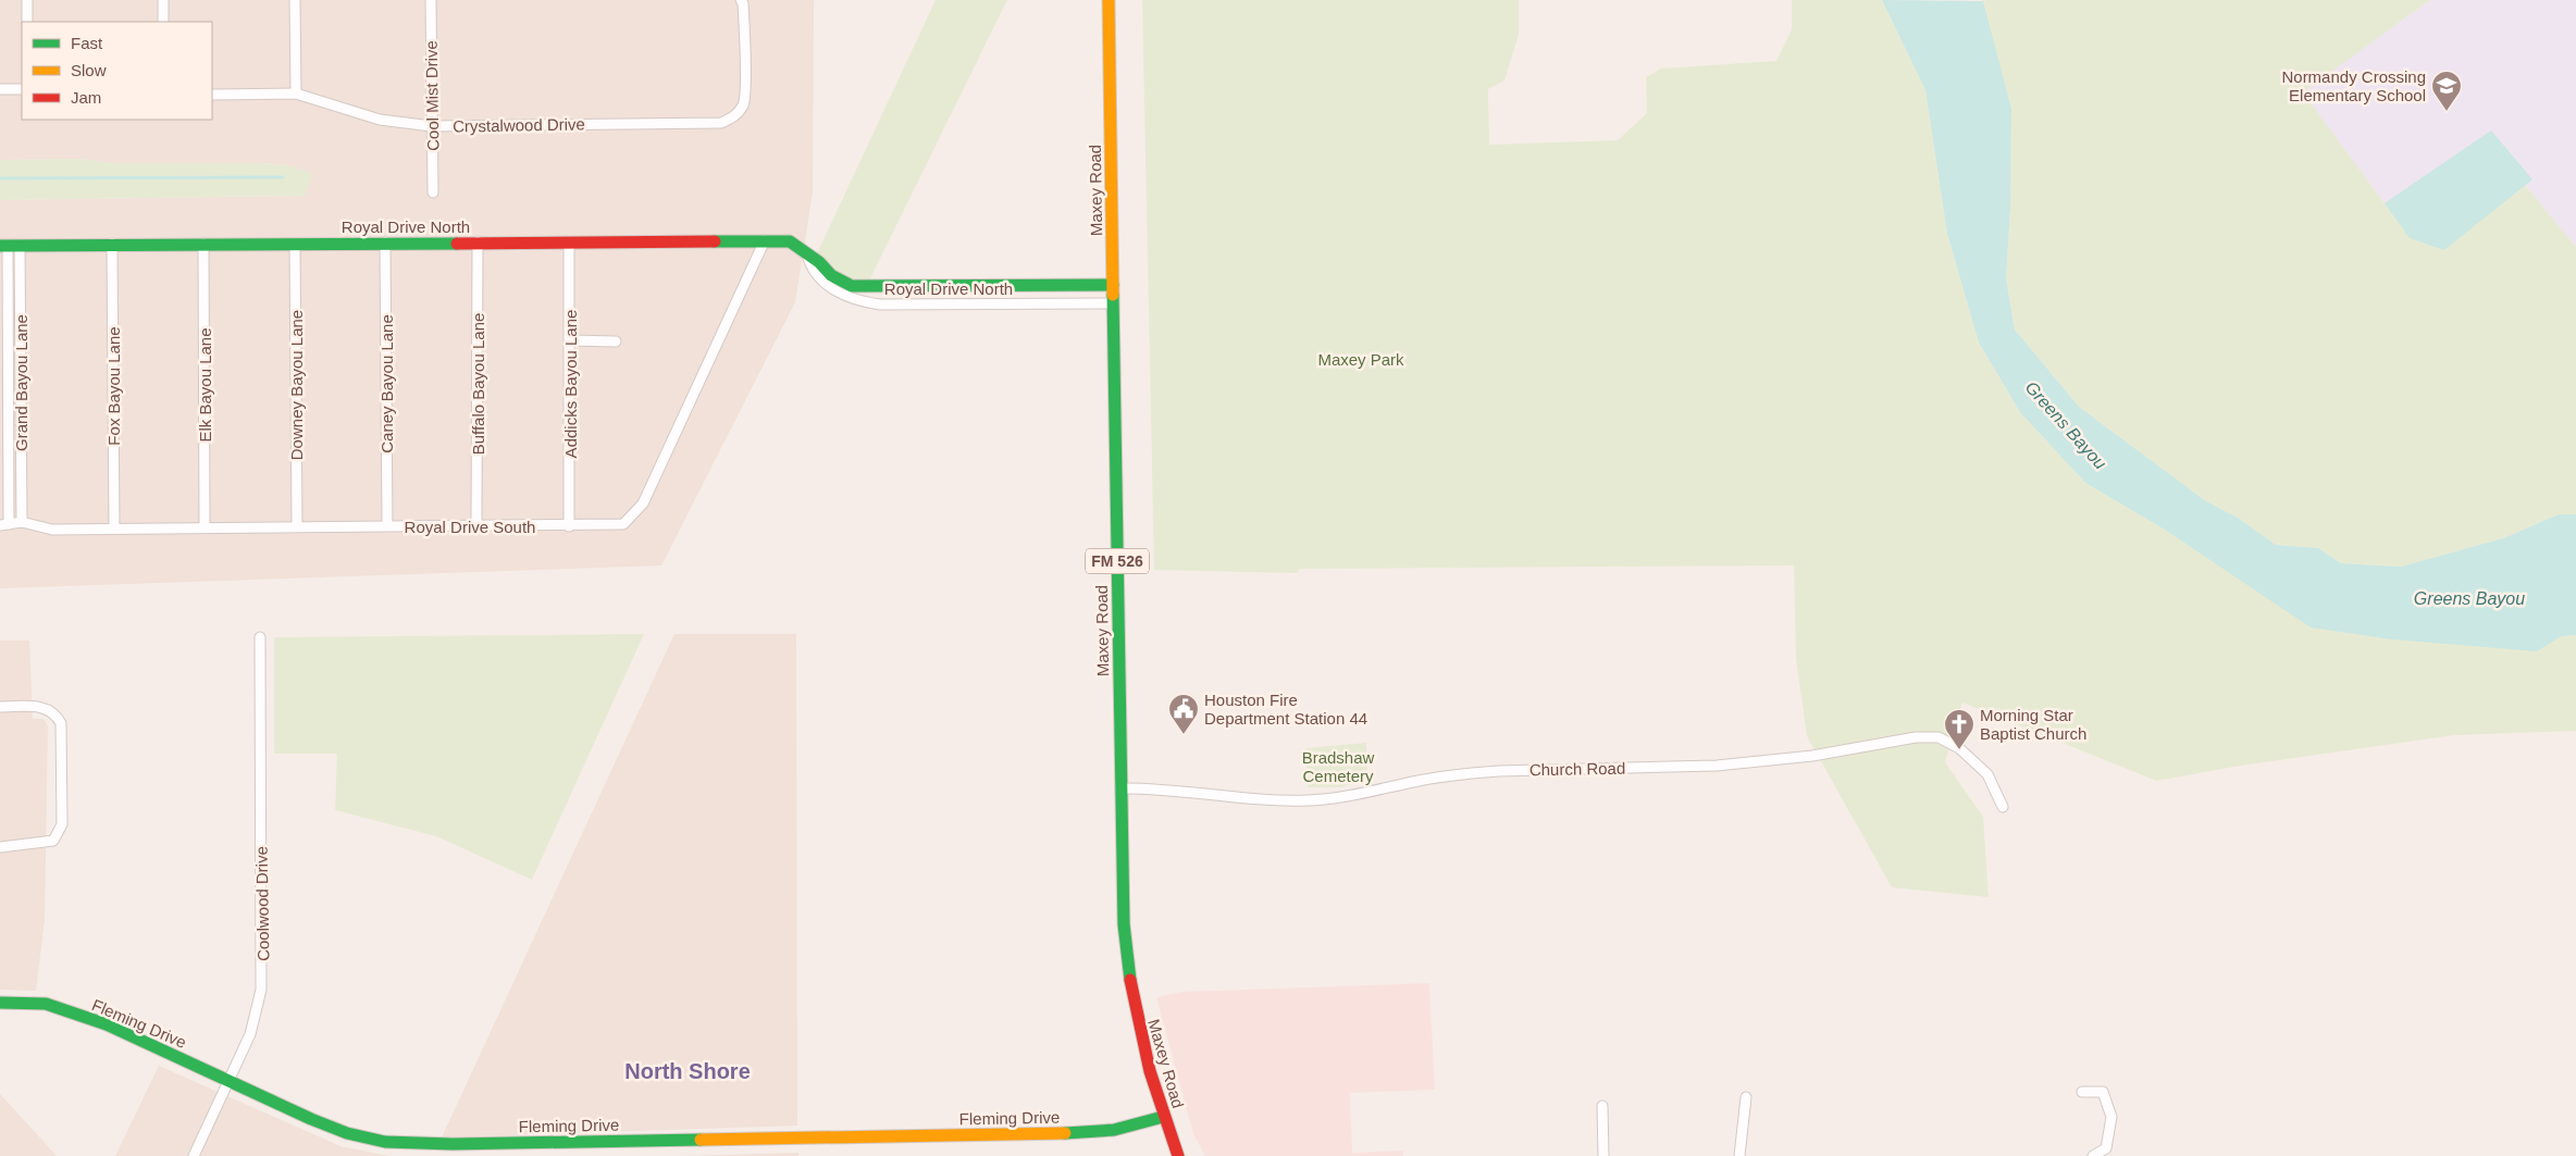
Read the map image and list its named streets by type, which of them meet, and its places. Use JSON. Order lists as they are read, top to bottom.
{
  "streets": {
    "street": [
      "Cool Mist Drive",
      "Crystalwood Drive",
      "Maxey Road",
      "Royal Drive North",
      "Grand Bayou Lane",
      "Caney Bayou Lane",
      "Buffalo Bayou Lane",
      "Addicks Bayou Lane",
      "Elk Bayou Lane",
      "Downey Bayou Lane",
      "Fox Bayou Lane",
      "Royal Drive South",
      "FM 526",
      "Church Road",
      "Coolwood Drive",
      "Fleming Drive"
    ]
  },
  "crossings": [
    ["Cool Mist Drive", "Crystalwood Drive"],
    ["Maxey Road", "Royal Drive North"],
    ["Maxey Road", "Church Road"],
    ["Maxey Road", "Fleming Drive"],
    ["Royal Drive North", "Grand Bayou Lane"],
    ["Royal Drive North", "Caney Bayou Lane"],
    ["Royal Drive North", "Buffalo Bayou Lane"],
    ["Royal Drive North", "Addicks Bayou Lane"],
    ["Royal Drive North", "Elk Bayou Lane"],
    ["Royal Drive North", "Downey Bayou Lane"],
    ["Royal Drive North", "Fox Bayou Lane"],
    ["Royal Drive North", "Royal Drive South"],
    ["Grand Bayou Lane", "Royal Drive South"],
    ["Caney Bayou Lane", "Royal Drive South"],
    ["Buffalo Bayou Lane", "Royal Drive South"],
    ["Addicks Bayou Lane", "Royal Drive South"],
    ["Elk Bayou Lane", "Royal Drive South"],
    ["Downey Bayou Lane", "Royal Drive South"],
    ["Fox Bayou Lane", "Royal Drive South"],
    ["Coolwood Drive", "Fleming Drive"]
  ],
  "districts": ["North Shore"],
  "water": ["Greens Bayou"],
  "parks": ["Maxey Park", "Bradshaw Cemetery"],
  "places": {
    "school or university": ["Normandy Crossing Elementary School"],
    "public building": ["Houston Fire Department Station 44"],
    "church": ["Morning Star Baptist Church"]
  },
  "legend": ["Fast", "Slow", "Jam"]
}
